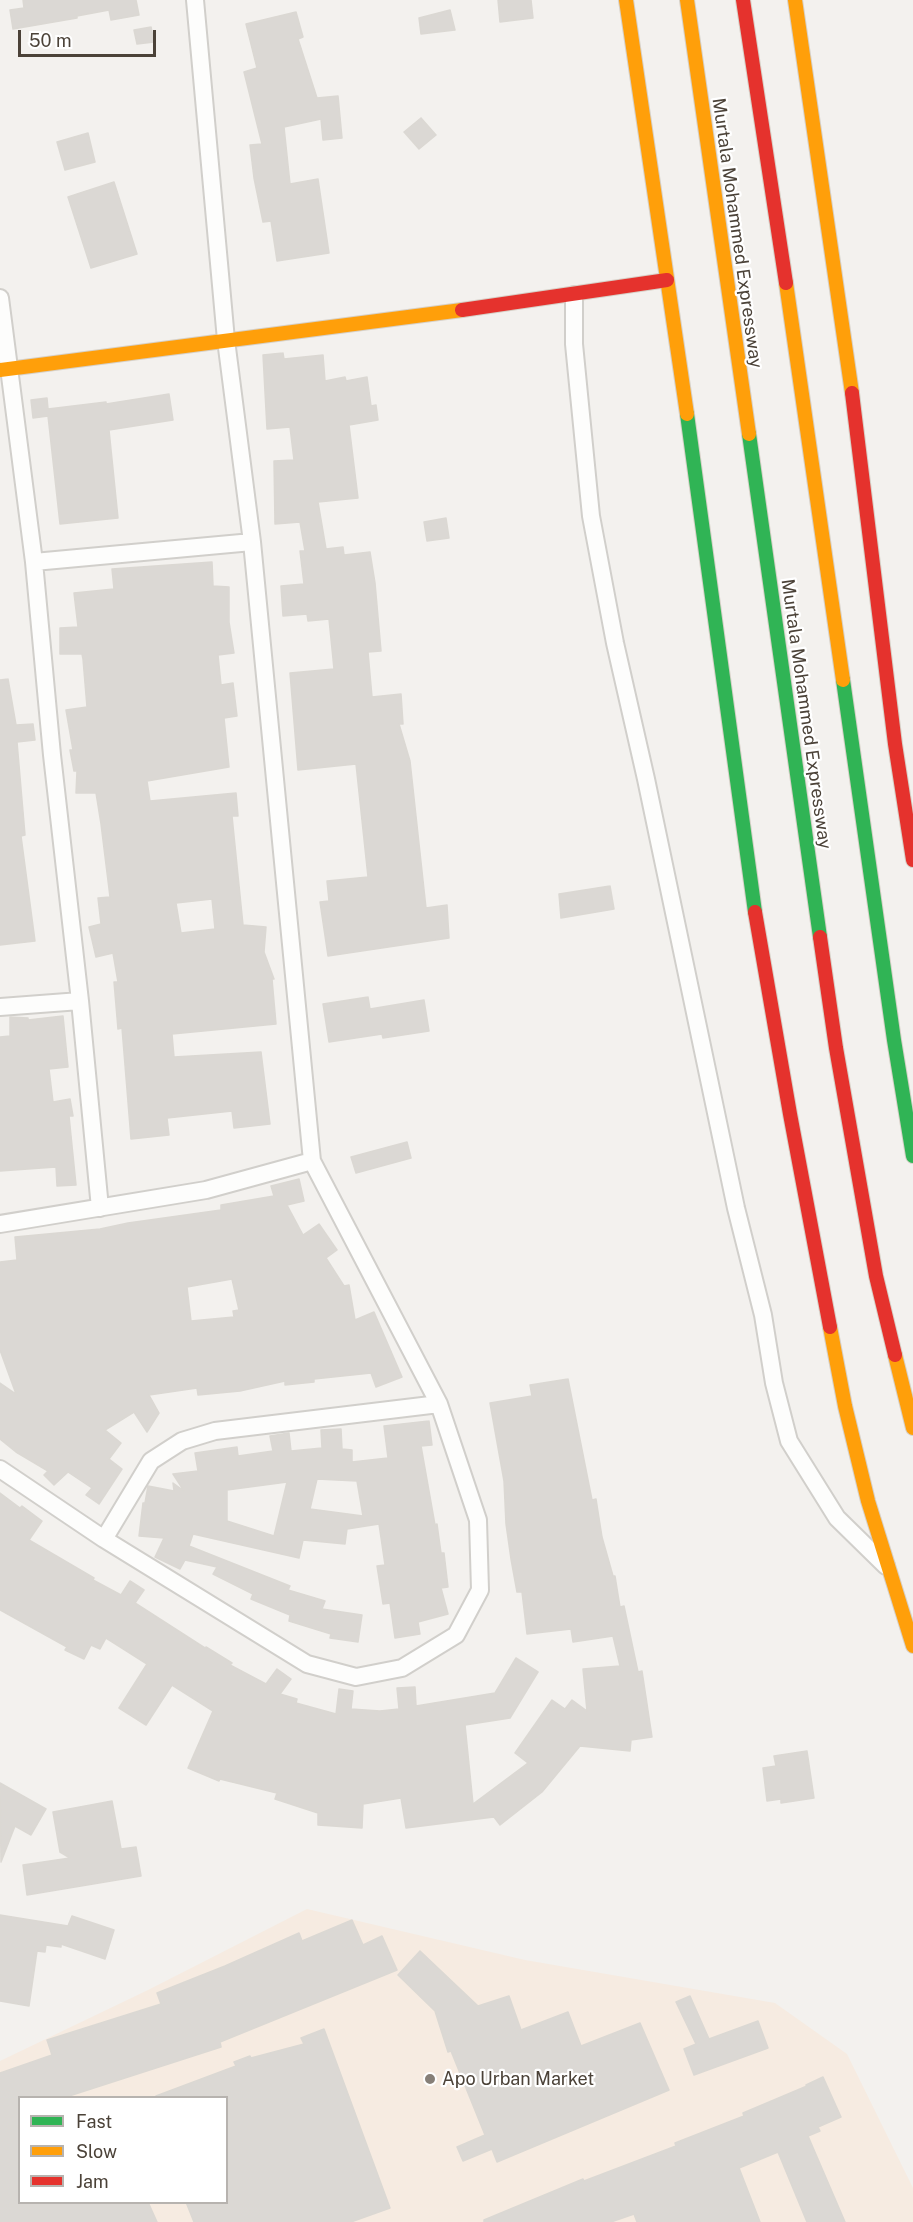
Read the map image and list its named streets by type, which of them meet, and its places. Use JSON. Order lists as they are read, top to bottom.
{
  "streets": {
    "main road": ["Murtala Mohammed Expressway"]
  },
  "places": ["Apo Urban Market"],
  "legend": ["Fast", "Slow", "Jam"],
  "scale_bar": "50 m"
}
